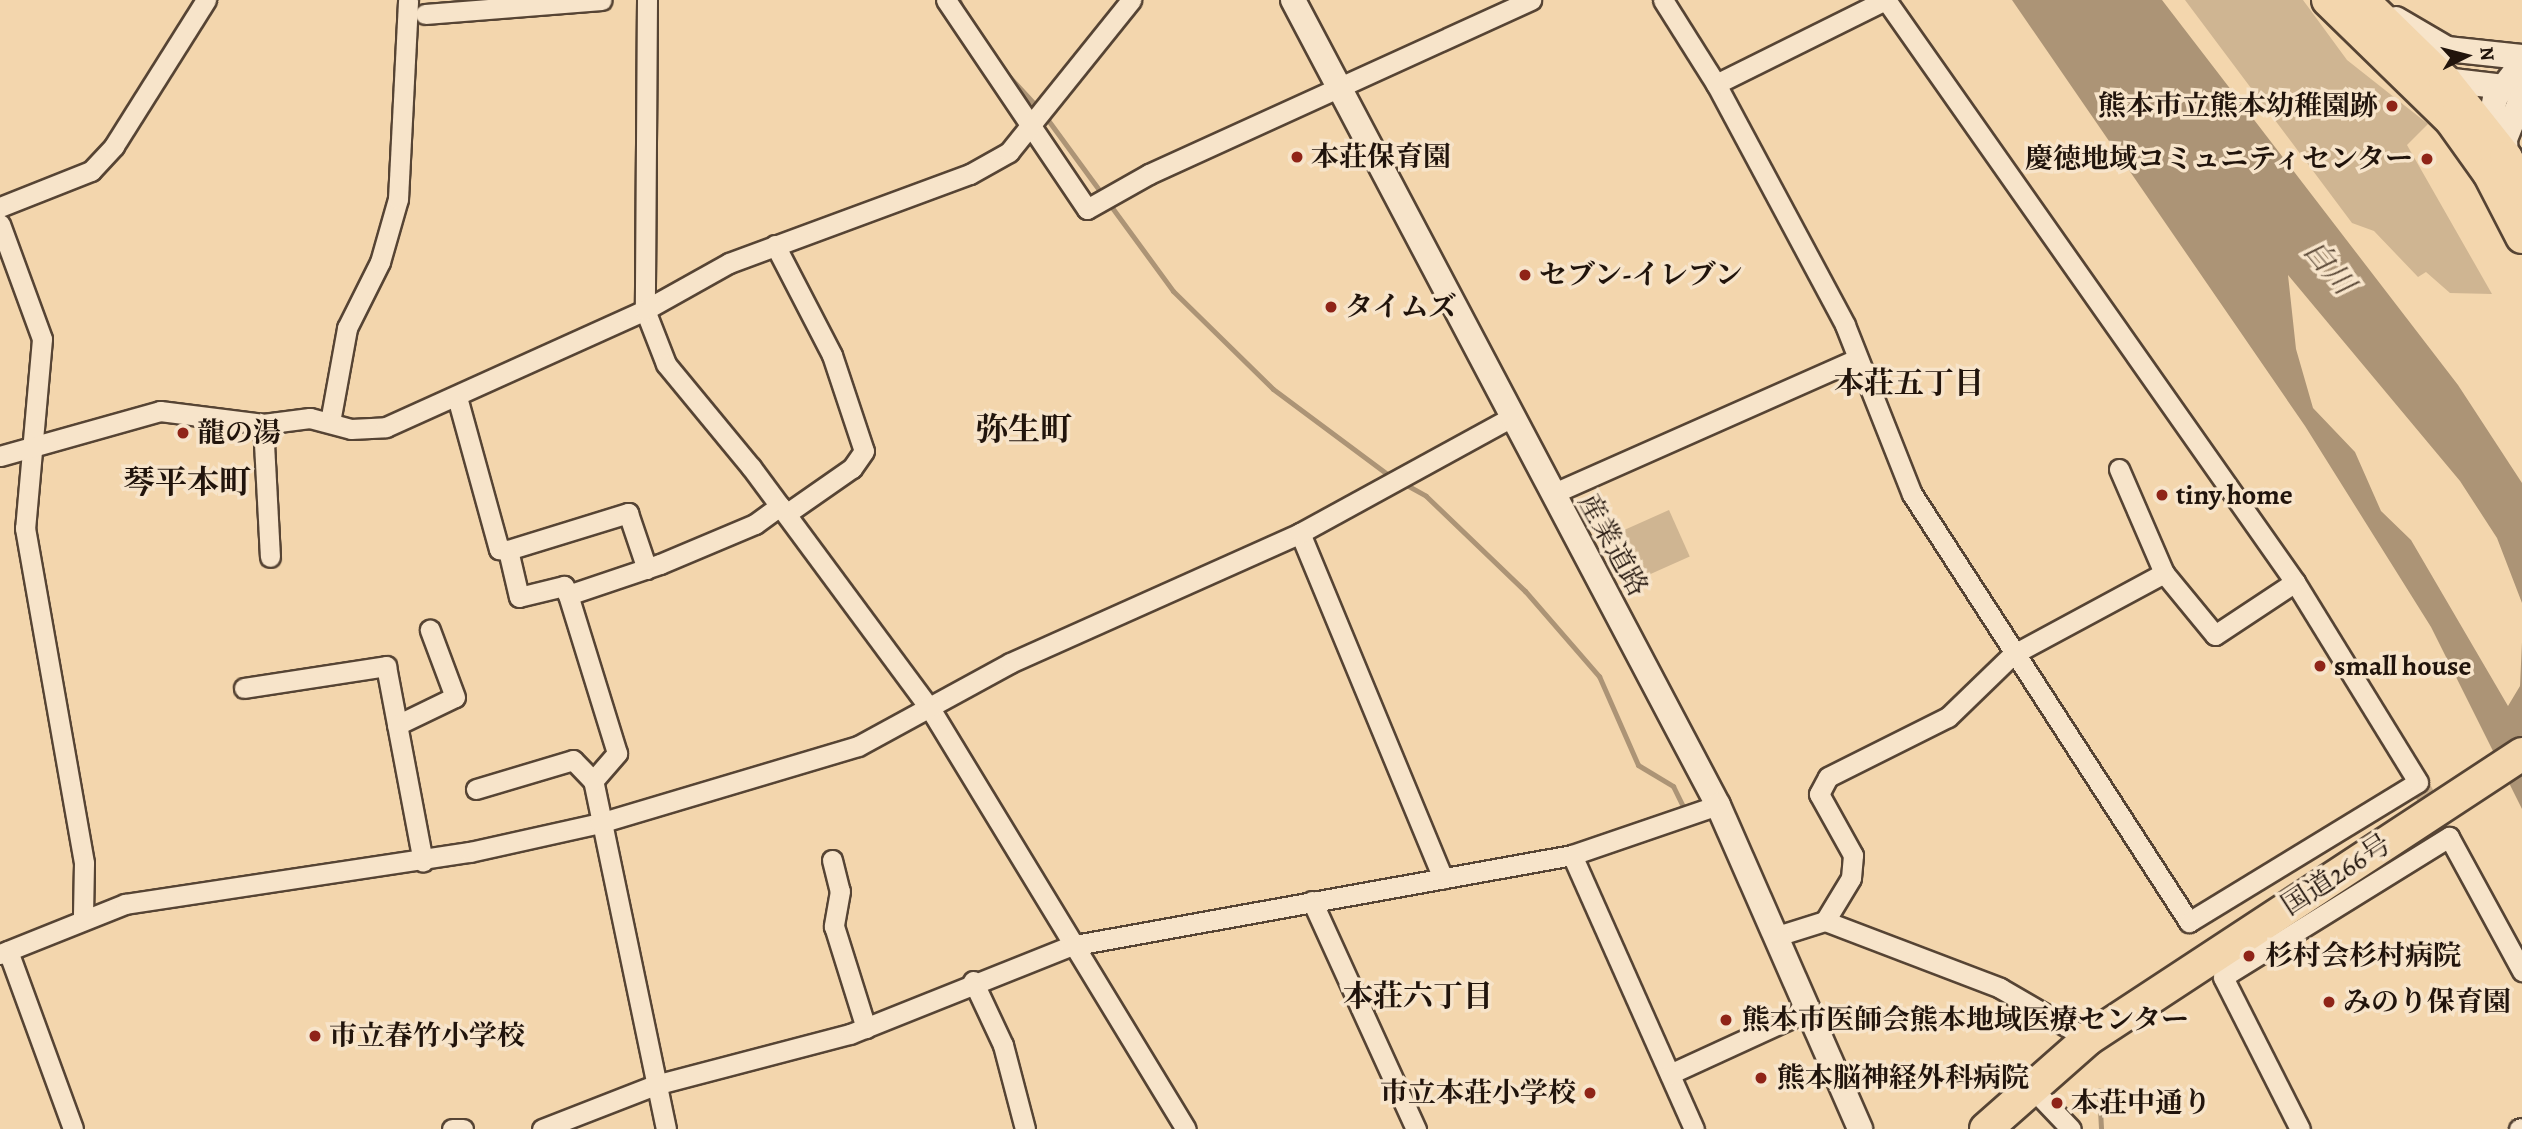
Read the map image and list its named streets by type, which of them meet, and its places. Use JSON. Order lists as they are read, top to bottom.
{
  "streets": {
    "highway": ["国道266号"],
    "street": ["産業道路"]
  },
  "districts": [
    "本荘五丁目",
    "弥生町",
    "琴平本町",
    "本荘六丁目"
  ],
  "water": ["白川"],
  "places": [
    "熊本市立熊本幼稚園跡",
    "本荘保育園",
    "慶徳地域コミュニティセンター",
    "セブン-イレブン",
    "タイムズ",
    "龍の湯",
    "tiny home",
    "small house",
    "杉村会杉村病院",
    "みのり保育園",
    "熊本市医師会熊本地域医療センター",
    "市立春竹小学校",
    "熊本脳神経外科病院",
    "市立本荘小学校",
    "本荘中通り"
  ],
  "north": "right"
}
